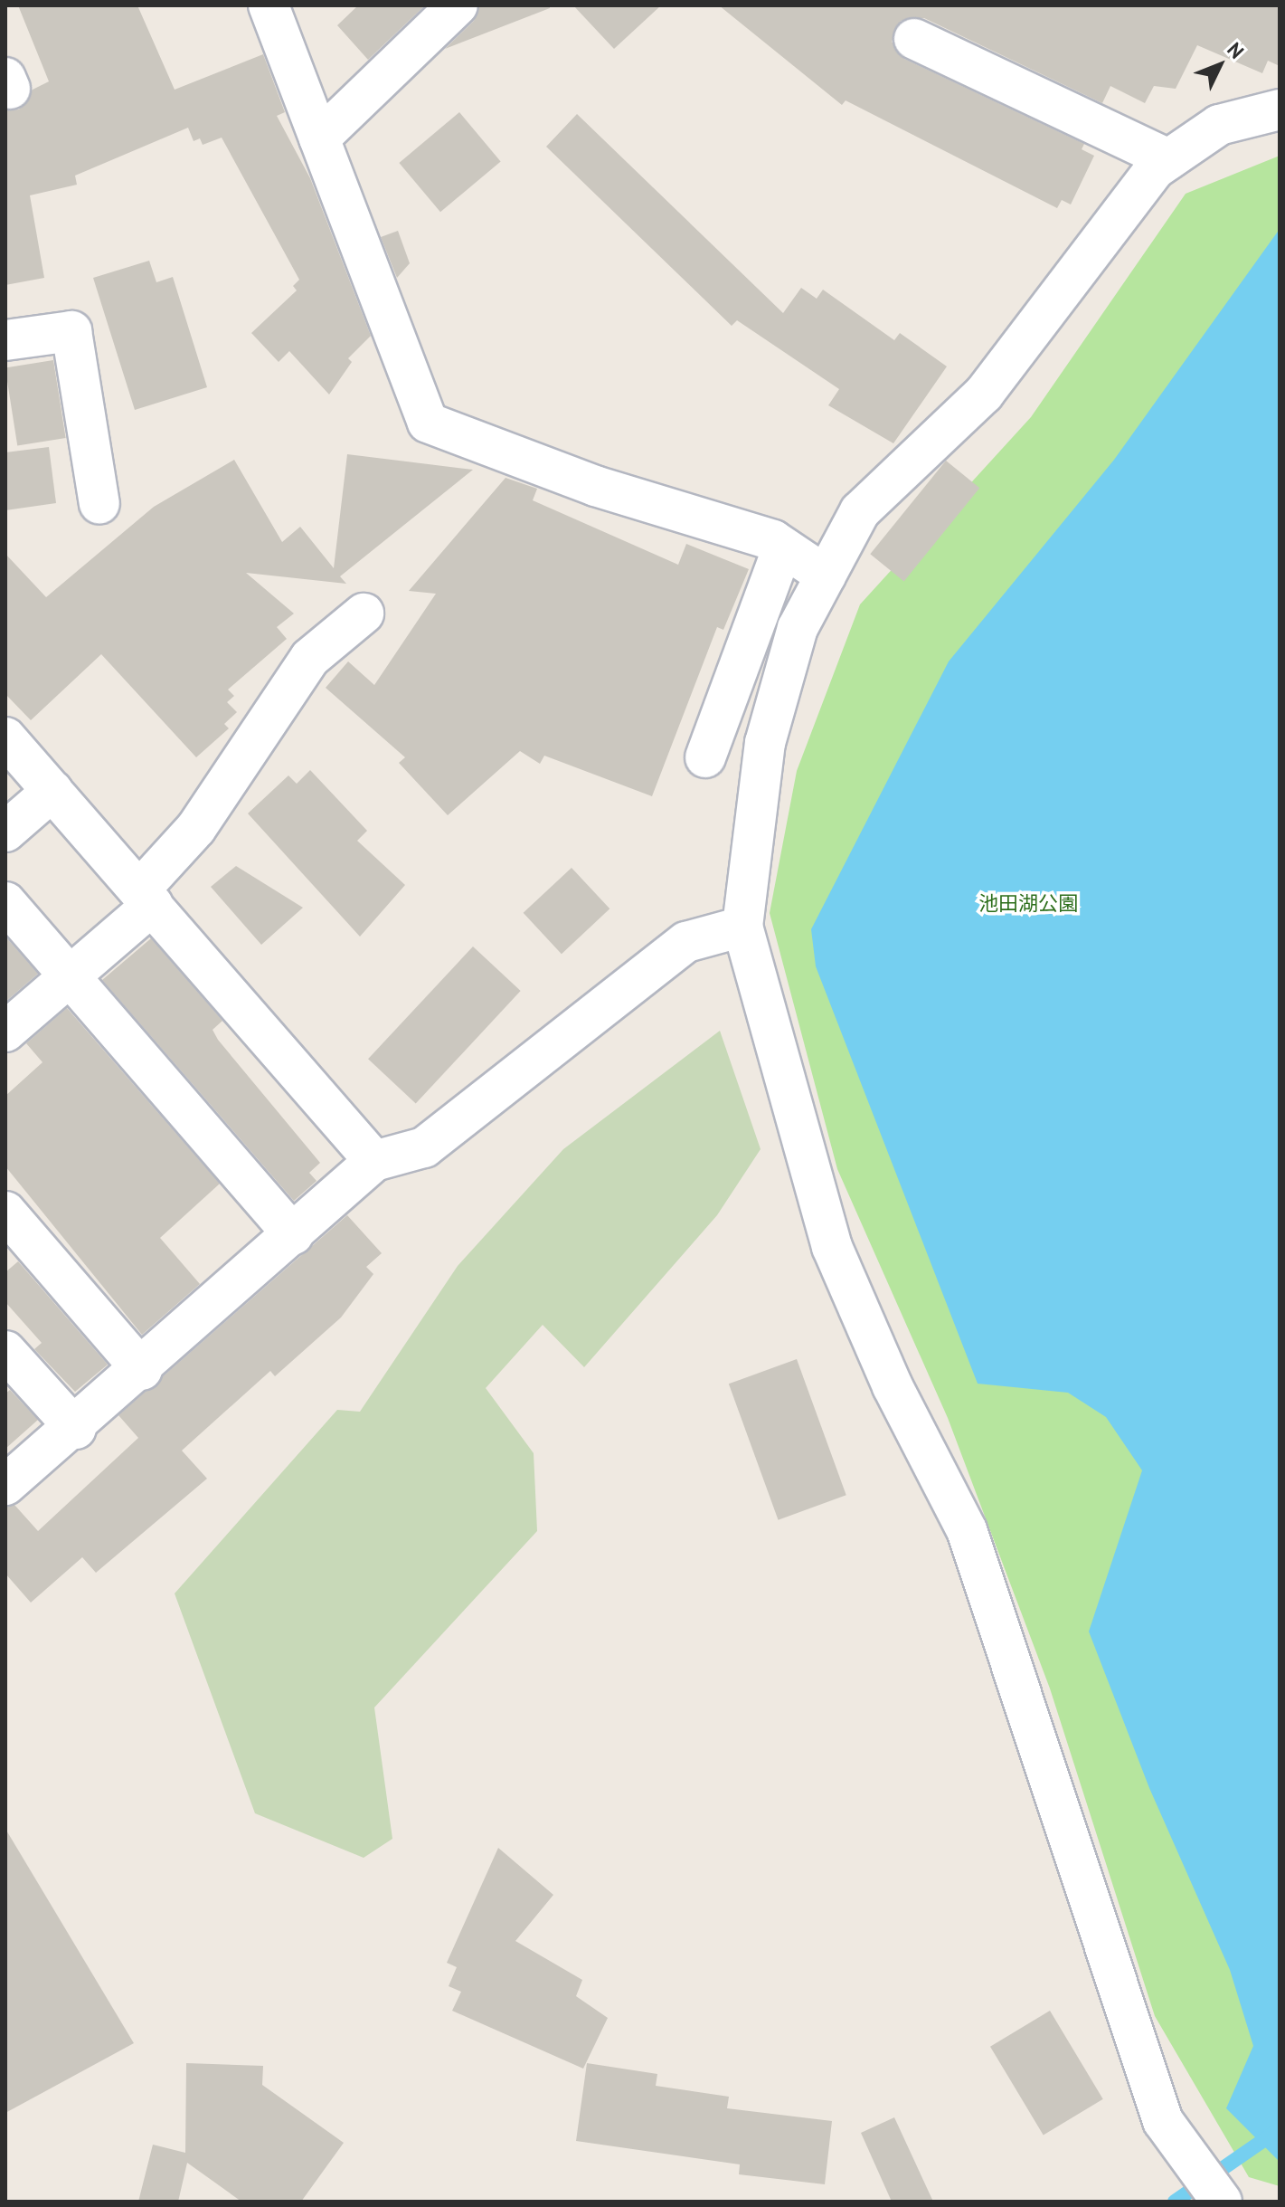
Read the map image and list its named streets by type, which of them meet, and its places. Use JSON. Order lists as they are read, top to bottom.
{
  "parks": ["池田湖公園"],
  "north": "top right"
}
